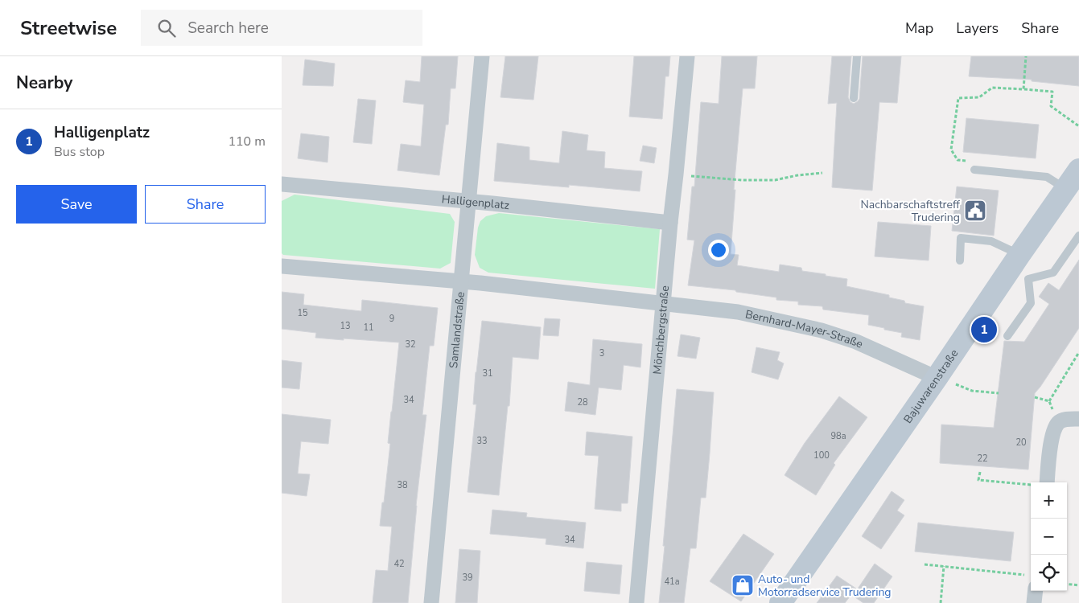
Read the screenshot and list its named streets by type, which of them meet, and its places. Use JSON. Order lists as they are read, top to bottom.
{
  "streets": {
    "main road": ["Bajuwarenstraße"],
    "street": [
      "Halligenplatz",
      "Samlandstraße",
      "Mönchbergstraße",
      "Bernhard-Mayer-Straße"
    ]
  },
  "crossings": [
    ["Halligenplatz", "Samlandstraße"],
    ["Halligenplatz", "Mönchbergstraße"],
    ["Mönchbergstraße", "Bernhard-Mayer-Straße"],
    ["Bernhard-Mayer-Straße", "Bajuwarenstraße"]
  ],
  "places": {
    "public building": ["Nachbarschaftstreff Trudering"],
    "shop": ["Auto- und Motorradservice Trudering"]
  },
  "house_numbers": [
    "15",
    "9",
    "13",
    "11",
    "32",
    "3",
    "31",
    "34",
    "28",
    "98a",
    "33",
    "20",
    "100",
    "22",
    "38",
    "34",
    "42",
    "39",
    "41a"
  ],
  "page": {
    "header": "Streetwise",
    "search": "Search here",
    "nav": ["Map", "Layers", "Share"],
    "heading": "Nearby",
    "list": [
      {
        "mark": "1",
        "name": "Halligenplatz",
        "note": "Bus stop",
        "value": "110 m"
      }
    ],
    "buttons": ["Save", "Share"],
    "pins": "1",
    "map_buttons": ["+", "−"]
  }
}
